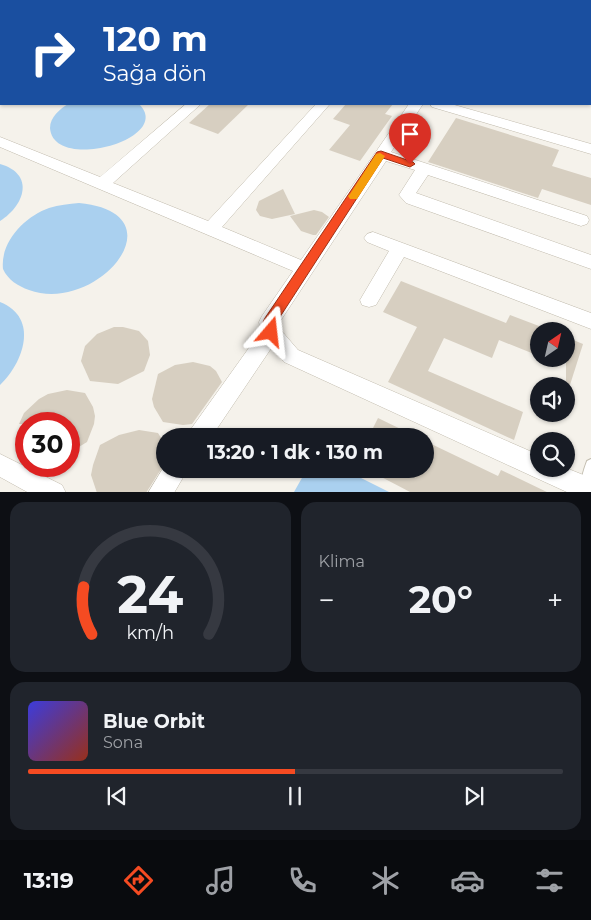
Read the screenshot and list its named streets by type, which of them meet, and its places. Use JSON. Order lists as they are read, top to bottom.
{
  "north": "top right",
  "page": {
    "turn": ["120 m", "Sağa dön"],
    "limit": "30",
    "trip": "13:20 · 1 dk · 130 m",
    "tile": "Klima",
    "heat": ["−", "20°", "+"],
    "song": ["Blue Orbit", "Sona"],
    "tabs": "13:19",
    "gauge": ["24", "km/h"]
  }
}
